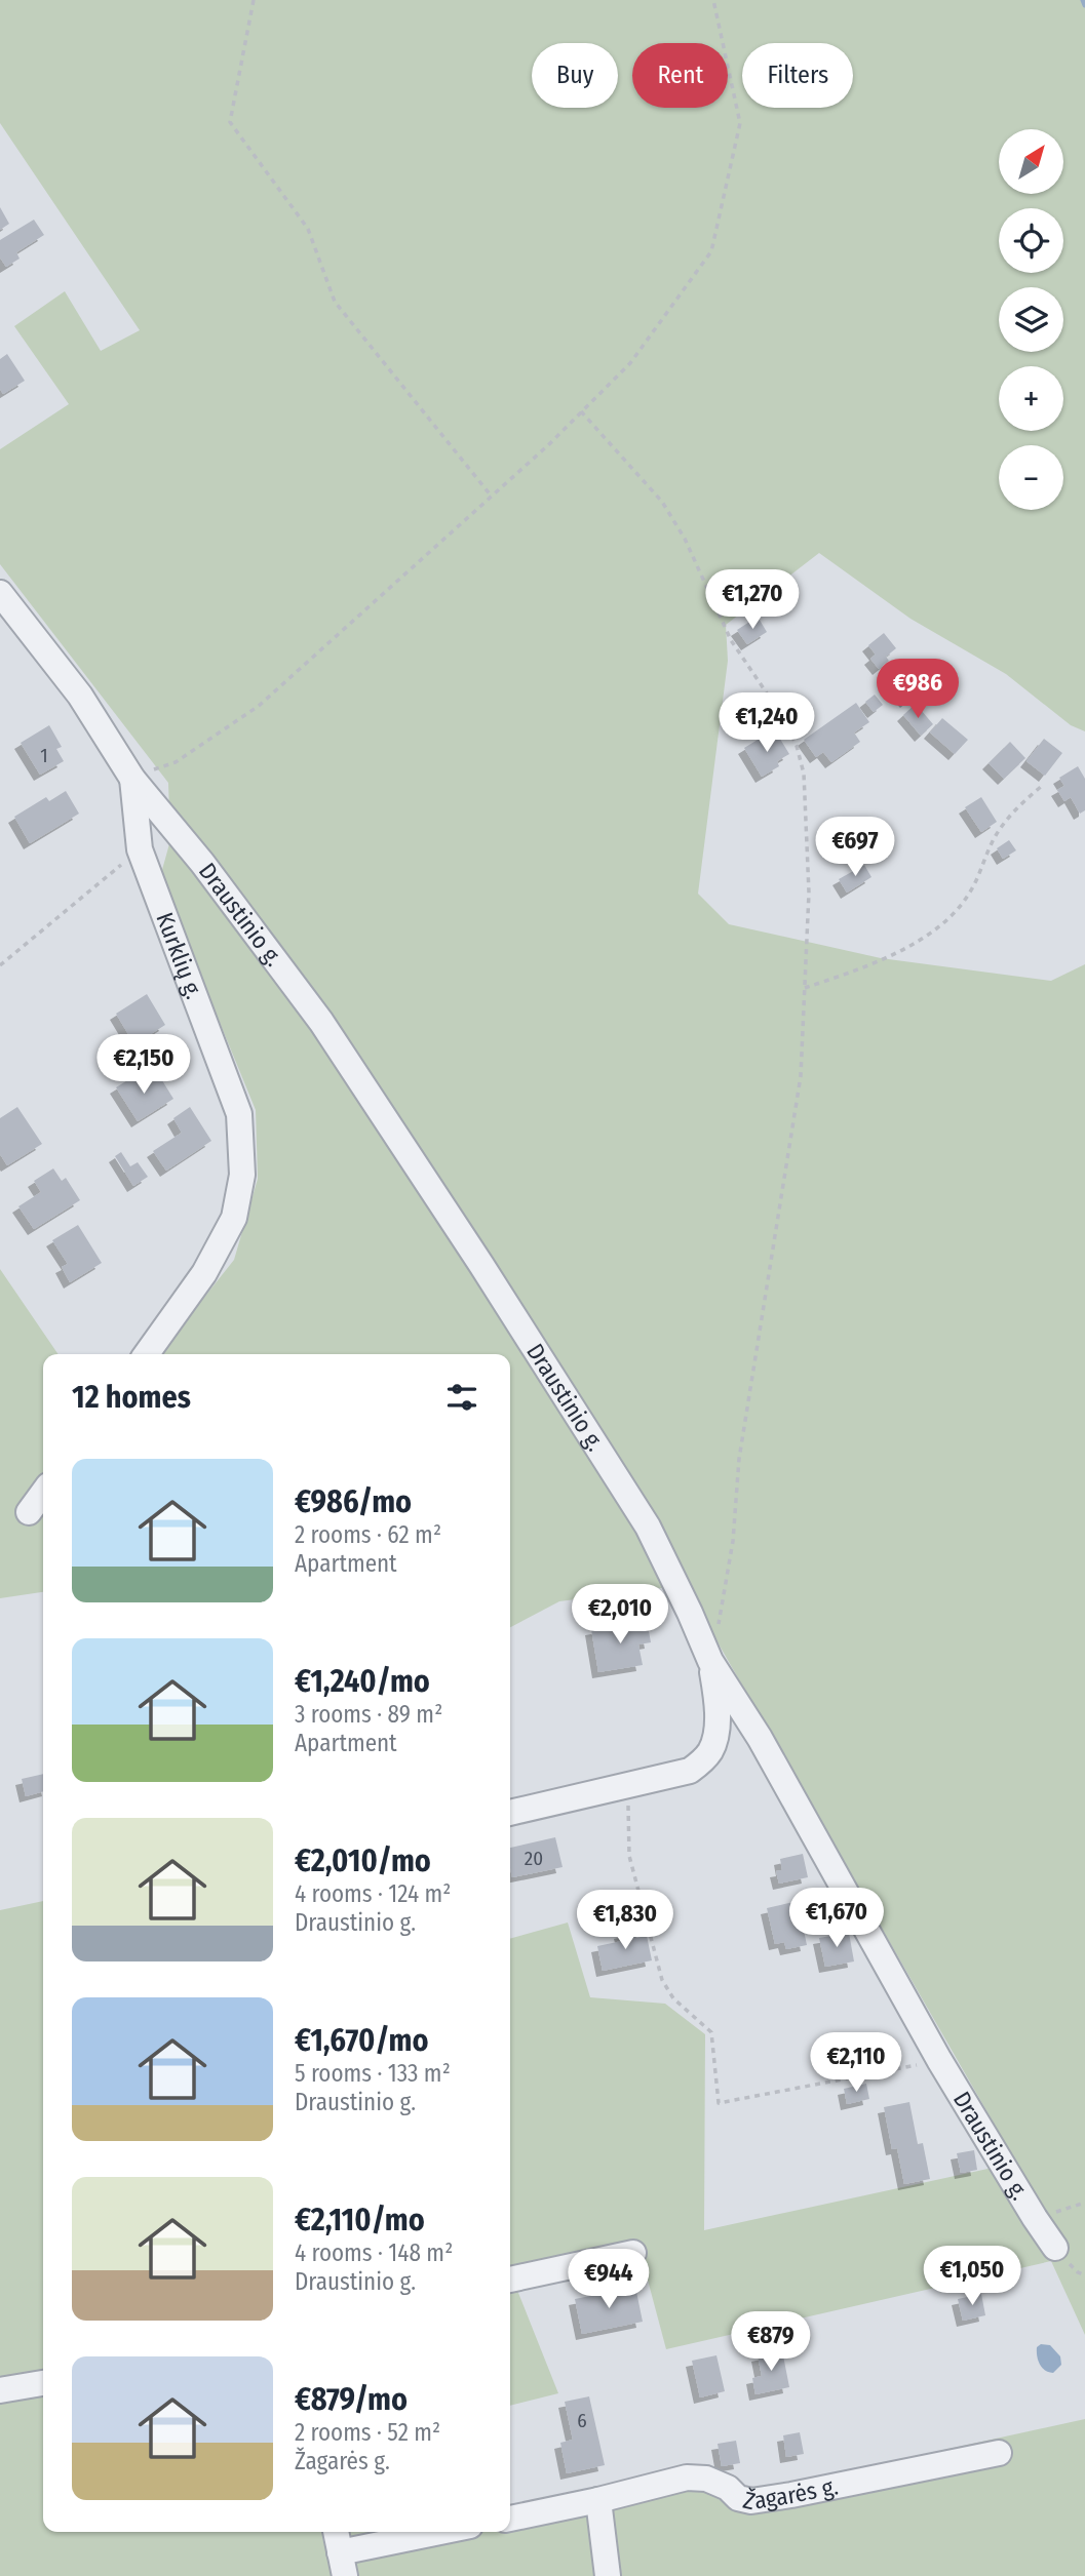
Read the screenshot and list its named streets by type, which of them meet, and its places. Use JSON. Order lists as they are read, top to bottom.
{
  "streets": {
    "street": ["Draustinio g.", "Kurklių g.", "Žagarės g."]
  },
  "crossings": [
    ["Draustinio g.", "Kurklių g."]
  ],
  "house_numbers": ["1", "20", "6"],
  "north": "top right",
  "page": {
    "chip": ["Buy", "Rent", "Filters"],
    "map_buttons": ["+", "−"],
    "price": [
      "€1,270",
      "€986",
      "€1,240",
      "€697",
      "€2,150",
      "€2,010",
      "€1,670",
      "€1,830",
      "€2,110",
      "€1,050",
      "€944",
      "€879"
    ],
    "heading": "12 homes",
    "list": [
      {
        "name": "€986/mo",
        "note": "2 rooms · 62 m² · Apartment"
      },
      {
        "name": "€1,240/mo",
        "note": "3 rooms · 89 m² · Apartment"
      },
      {
        "name": "€2,010/mo",
        "note": "4 rooms · 124 m² · Draustinio g."
      },
      {
        "name": "€1,670/mo",
        "note": "5 rooms · 133 m² · Draustinio g."
      },
      {
        "name": "€2,110/mo",
        "note": "4 rooms · 148 m² · Draustinio g."
      },
      {
        "name": "€879/mo",
        "note": "2 rooms · 52 m² · Žagarės g."
      }
    ]
  }
}
